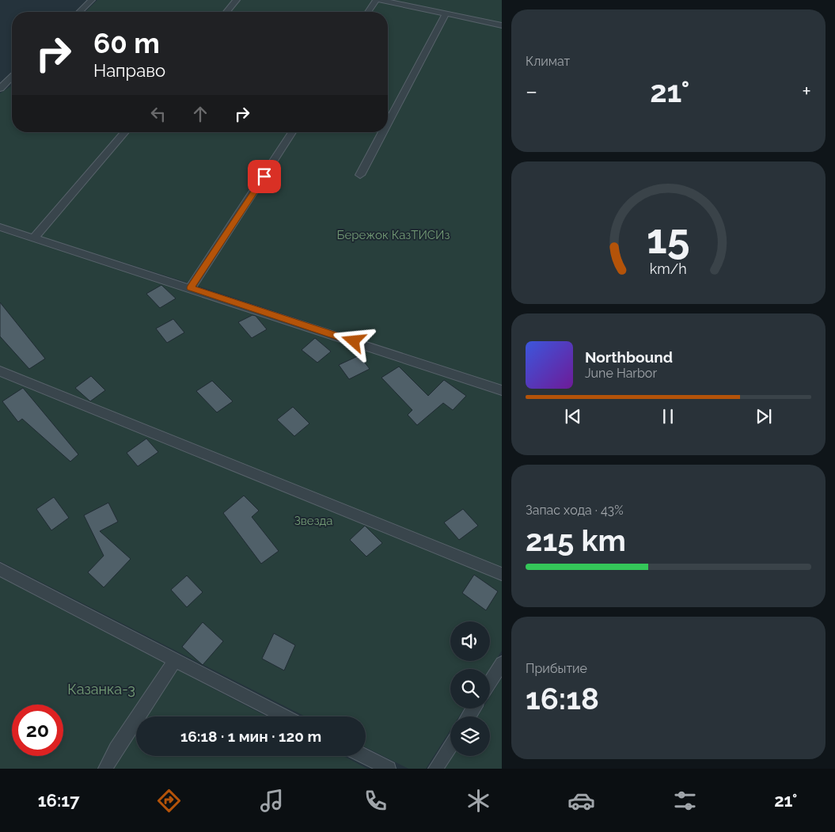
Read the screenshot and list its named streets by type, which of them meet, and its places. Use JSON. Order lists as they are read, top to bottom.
{
  "parks": ["Бережок КазТИСИз", "Звезда", "Казанка-3"],
  "page": {
    "tile": [
      "Климат",
      ["Запас хода · 43%", "215 km"],
      ["Прибытие", "16:18"]
    ],
    "turn": ["60 m", "Направо"],
    "heat": ["−", "21°", "+"],
    "song": ["Northbound", "June Harbor"],
    "limit": "20",
    "trip": "16:18 · 1 мин · 120 m",
    "tabs": ["16:17", "21°"],
    "gauge": ["15", "km/h"]
  }
}
